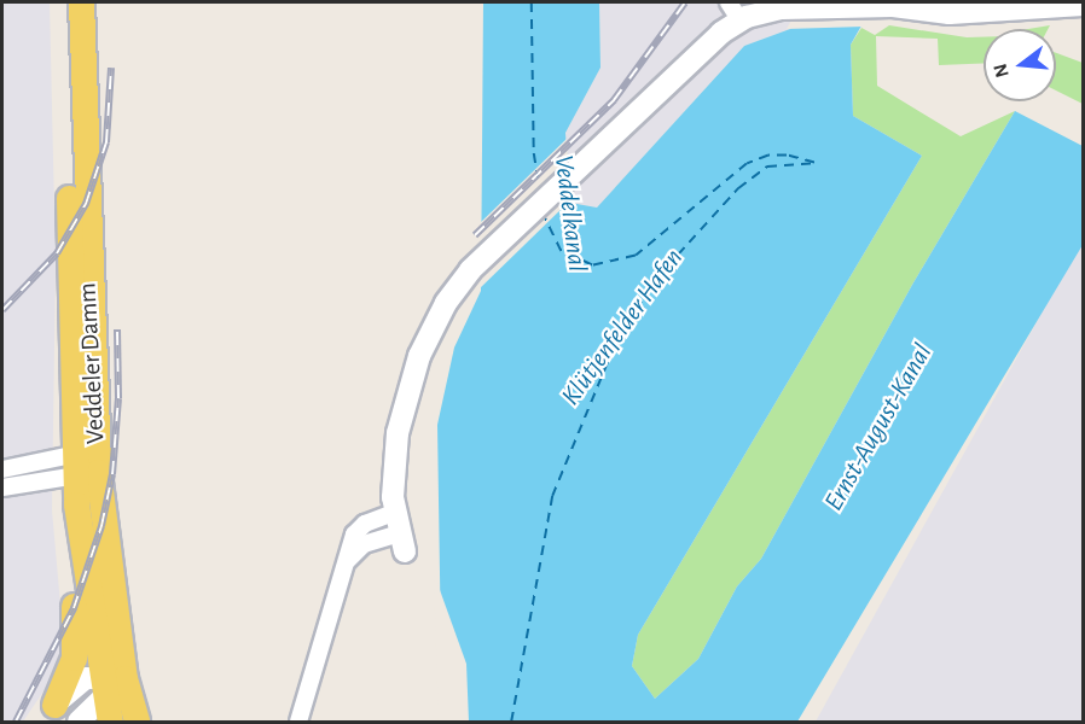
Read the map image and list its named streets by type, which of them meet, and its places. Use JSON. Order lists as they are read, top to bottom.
{
  "streets": {
    "main road": ["Veddeler Damm"]
  },
  "water": ["Veddelkanal", "Klütjenfelder Hafen", "Ernst-August-Kanal"],
  "north": "left"
}
